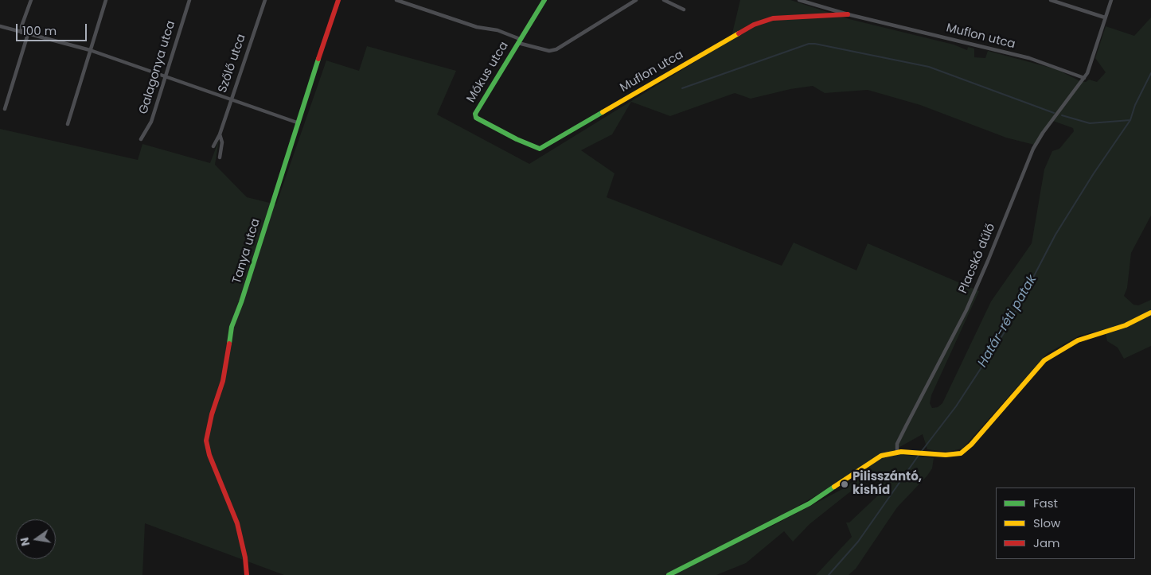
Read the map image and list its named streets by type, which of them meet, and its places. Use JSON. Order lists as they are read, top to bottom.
{
  "streets": {
    "street": [
      "Muflon utca",
      "Szőlő utca",
      "Galagonya utca",
      "Mókus utca",
      "Tanya utca",
      "Placskó dűlő"
    ]
  },
  "crossings": [
    ["Muflon utca", "Mókus utca"],
    ["Muflon utca", "Placskó dűlő"]
  ],
  "water": ["Határ-réti patak"],
  "places": ["Pilisszántó, kishíd"],
  "legend": ["Fast", "Slow", "Jam"],
  "scale_bar": "100 m",
  "north": "left"
}
